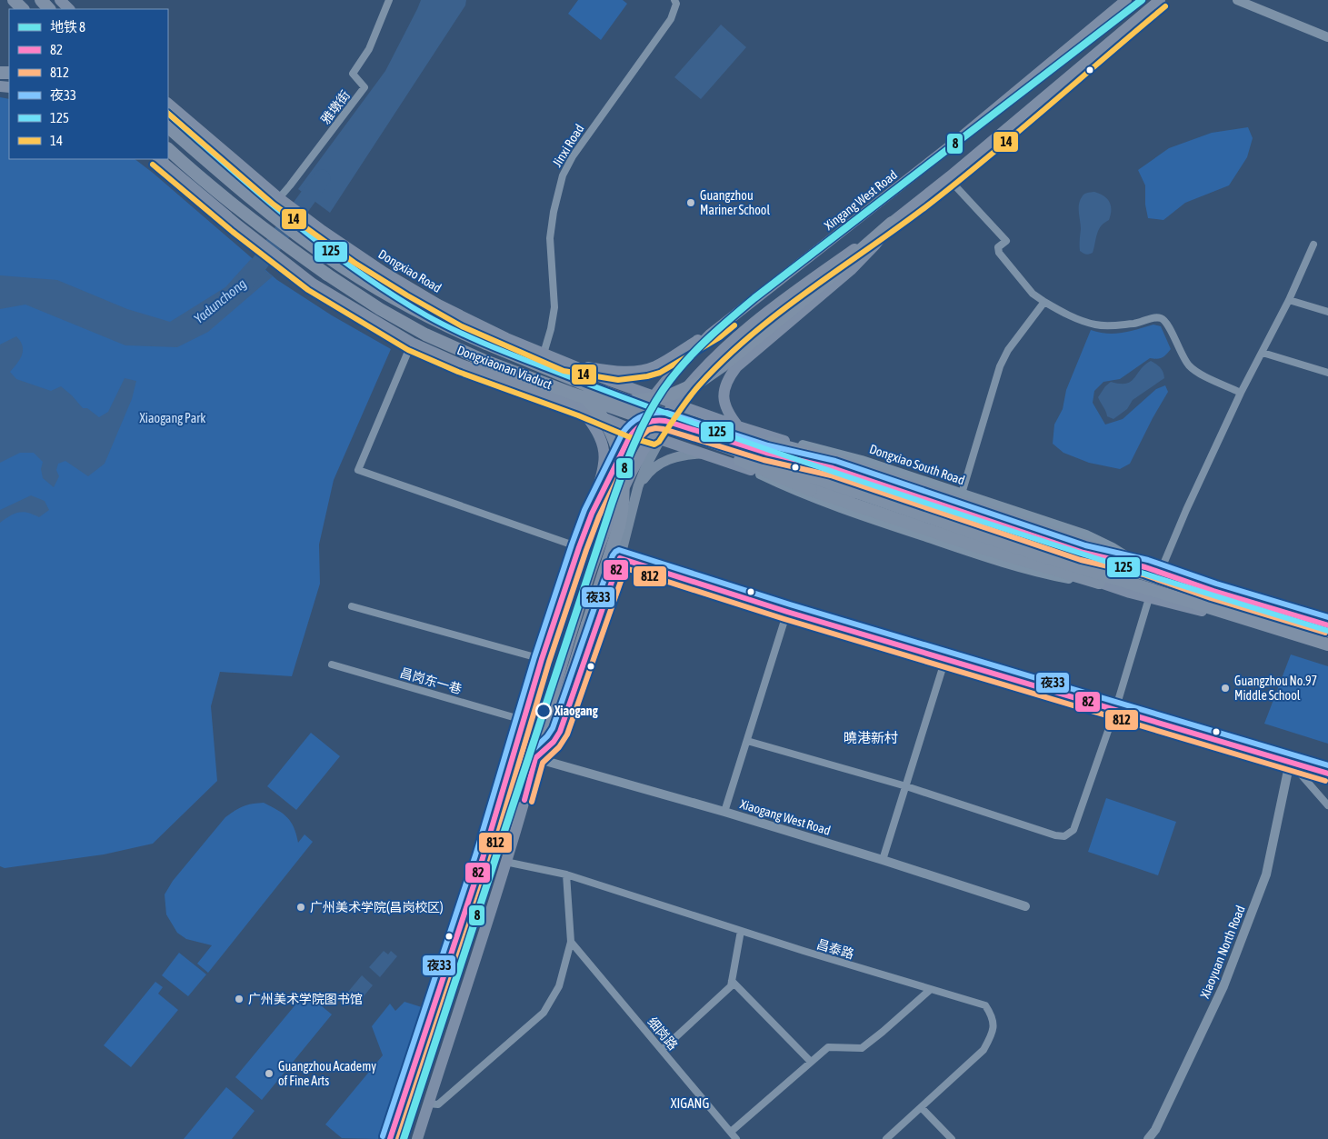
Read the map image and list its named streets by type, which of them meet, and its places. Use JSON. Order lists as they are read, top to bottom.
{
  "streets": {
    "highway": ["Dongxiaonan Viaduct"],
    "main road": ["Xingang West Road", "Dongxiao Road", "Dongxiao South Road"],
    "street": [
      "雅墩街",
      "Jinxi Road",
      "昌岗东一巷",
      "Xiaogang West Road",
      "昌泰路",
      "Xiaoyuan North Road",
      "细岗路"
    ]
  },
  "crossings": [
    ["雅墩街", "Dongxiao Road"],
    ["Jinxi Road", "Dongxiao Road"],
    ["Xingang West Road", "Dongxiao Road"],
    ["Dongxiao Road", "Dongxiao South Road"],
    ["Dongxiaonan Viaduct", "Dongxiao South Road"]
  ],
  "districts": ["曉港新村", "XIGANG"],
  "water": ["Yadunchong"],
  "parks": ["Xiaogang Park"],
  "places": [
    "Guangzhou Mariner School",
    "Guangzhou No.97 Middle School",
    "Xiaogang",
    "广州美术学院(昌岗校区)",
    "广州美术学院图书馆",
    "Guangzhou Academy of Fine Arts"
  ],
  "lines": [
    "metro line 8",
    "transit line 14",
    "transit line 125",
    "transit line 夜33",
    "transit line 82",
    "transit line 812"
  ],
  "legend": [
    "地铁 8",
    "82",
    "812",
    "夜33",
    "125",
    "14"
  ]
}
